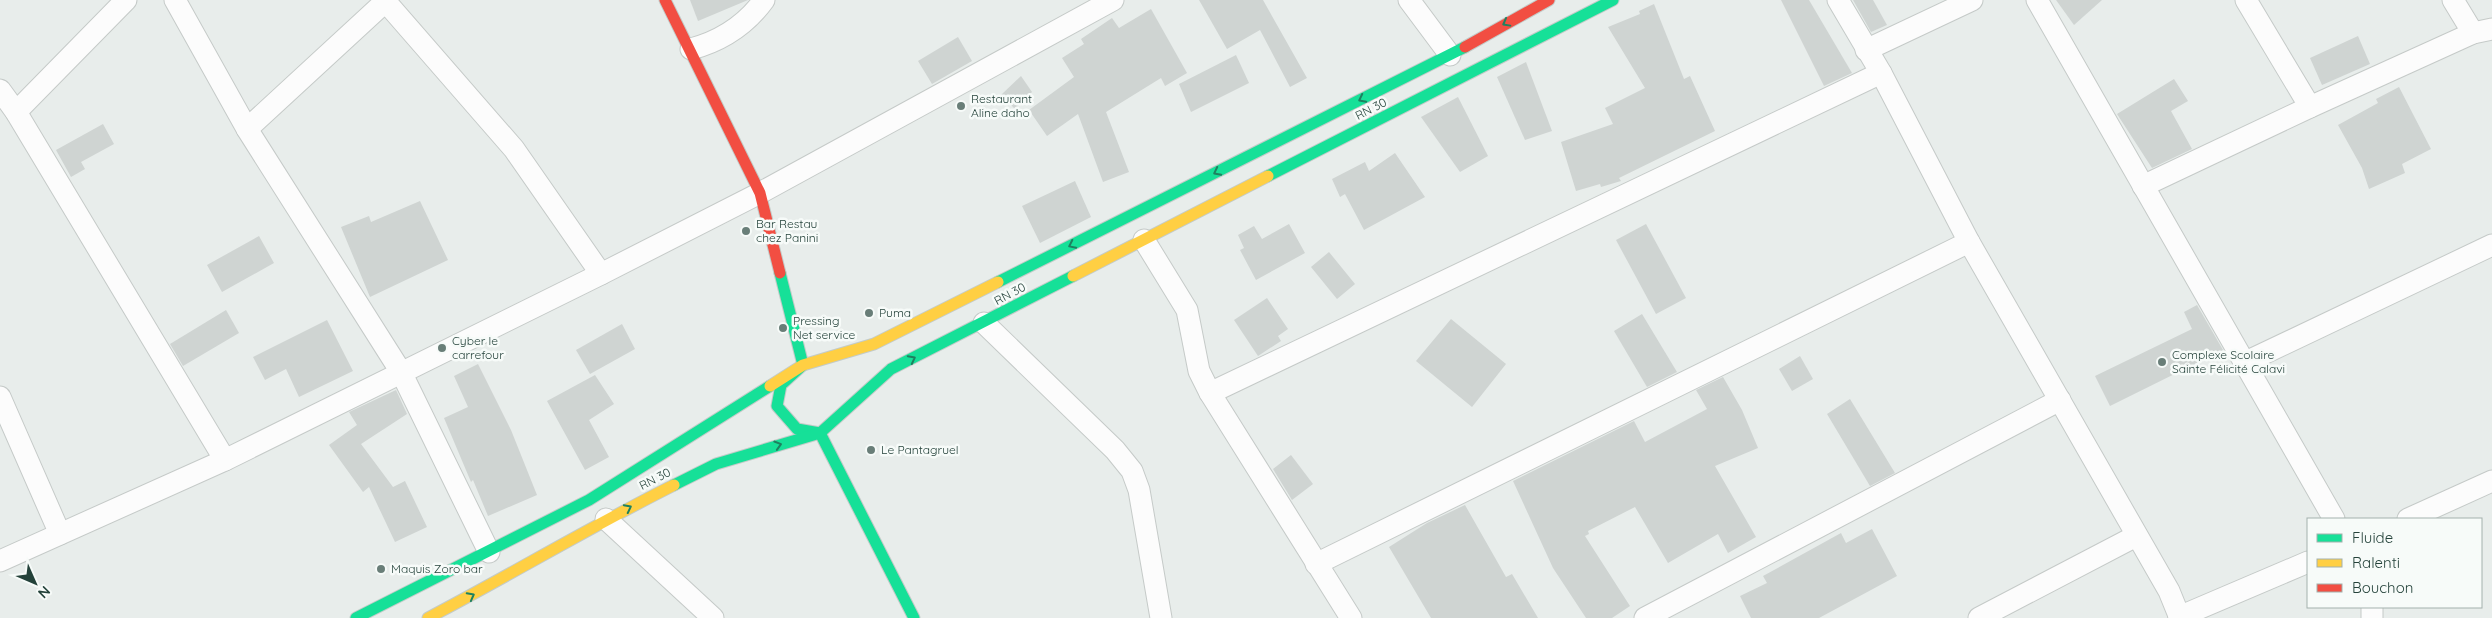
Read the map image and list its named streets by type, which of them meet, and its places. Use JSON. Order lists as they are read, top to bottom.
{
  "streets": {
    "main road": ["RN 30"]
  },
  "places": [
    "Restaurant Aline daho",
    "Bar Restau chez Panini",
    "Puma",
    "Pressing Net service",
    "Cyber le carrefour",
    "Complexe Scolaire Sainte Félicité Calavi",
    "Le Pantagruel",
    "Maquis Zoro bar"
  ],
  "legend": ["Fluide", "Ralenti", "Bouchon"],
  "north": "bottom right"
}
